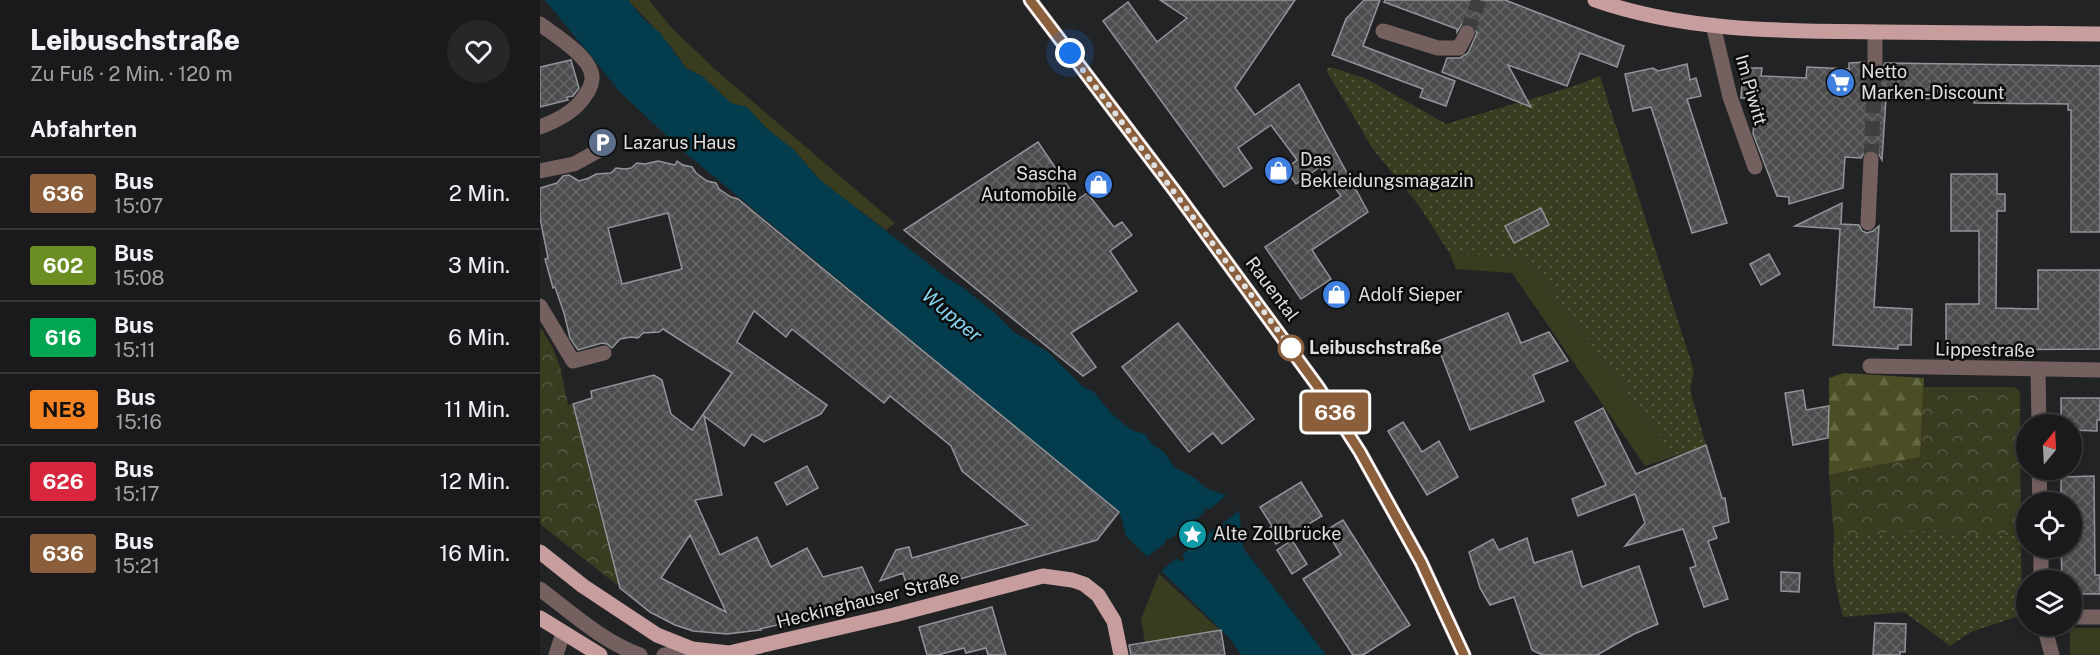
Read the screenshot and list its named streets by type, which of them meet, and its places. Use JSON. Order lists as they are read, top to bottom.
{
  "streets": {
    "main road": ["Rauental", "Heckinghauser Straße"],
    "street": ["Im Piwitt", "Lippestraße"]
  },
  "water": ["Wupper"],
  "places": {
    "supermarket": ["Netto Marken-Discount"],
    "parking": ["Lazarus Haus"],
    "shop": ["Das Bekleidungsmagazin", "Sascha Automobile", "Adolf Sieper"],
    "other": ["Leibuschstraße"],
    "place": ["Alte Zollbrücke"]
  },
  "lines": ["bus line 636"],
  "north": "top",
  "page": {
    "heading": [
      ["Leibuschstraße", "Zu Fuß · 2 Min. · 120 m"],
      "Abfahrten"
    ],
    "on_map": "636",
    "list": [
      {
        "mark": "636",
        "name": "Bus",
        "note": "15:07",
        "value": "2 Min."
      },
      {
        "mark": "602",
        "name": "Bus",
        "note": "15:08",
        "value": "3 Min."
      },
      {
        "mark": "616",
        "name": "Bus",
        "note": "15:11",
        "value": "6 Min."
      },
      {
        "mark": "NE8",
        "name": "Bus",
        "note": "15:16",
        "value": "11 Min."
      },
      {
        "mark": "626",
        "name": "Bus",
        "note": "15:17",
        "value": "12 Min."
      },
      {
        "mark": "636",
        "name": "Bus",
        "note": "15:21",
        "value": "16 Min."
      }
    ]
  }
}
